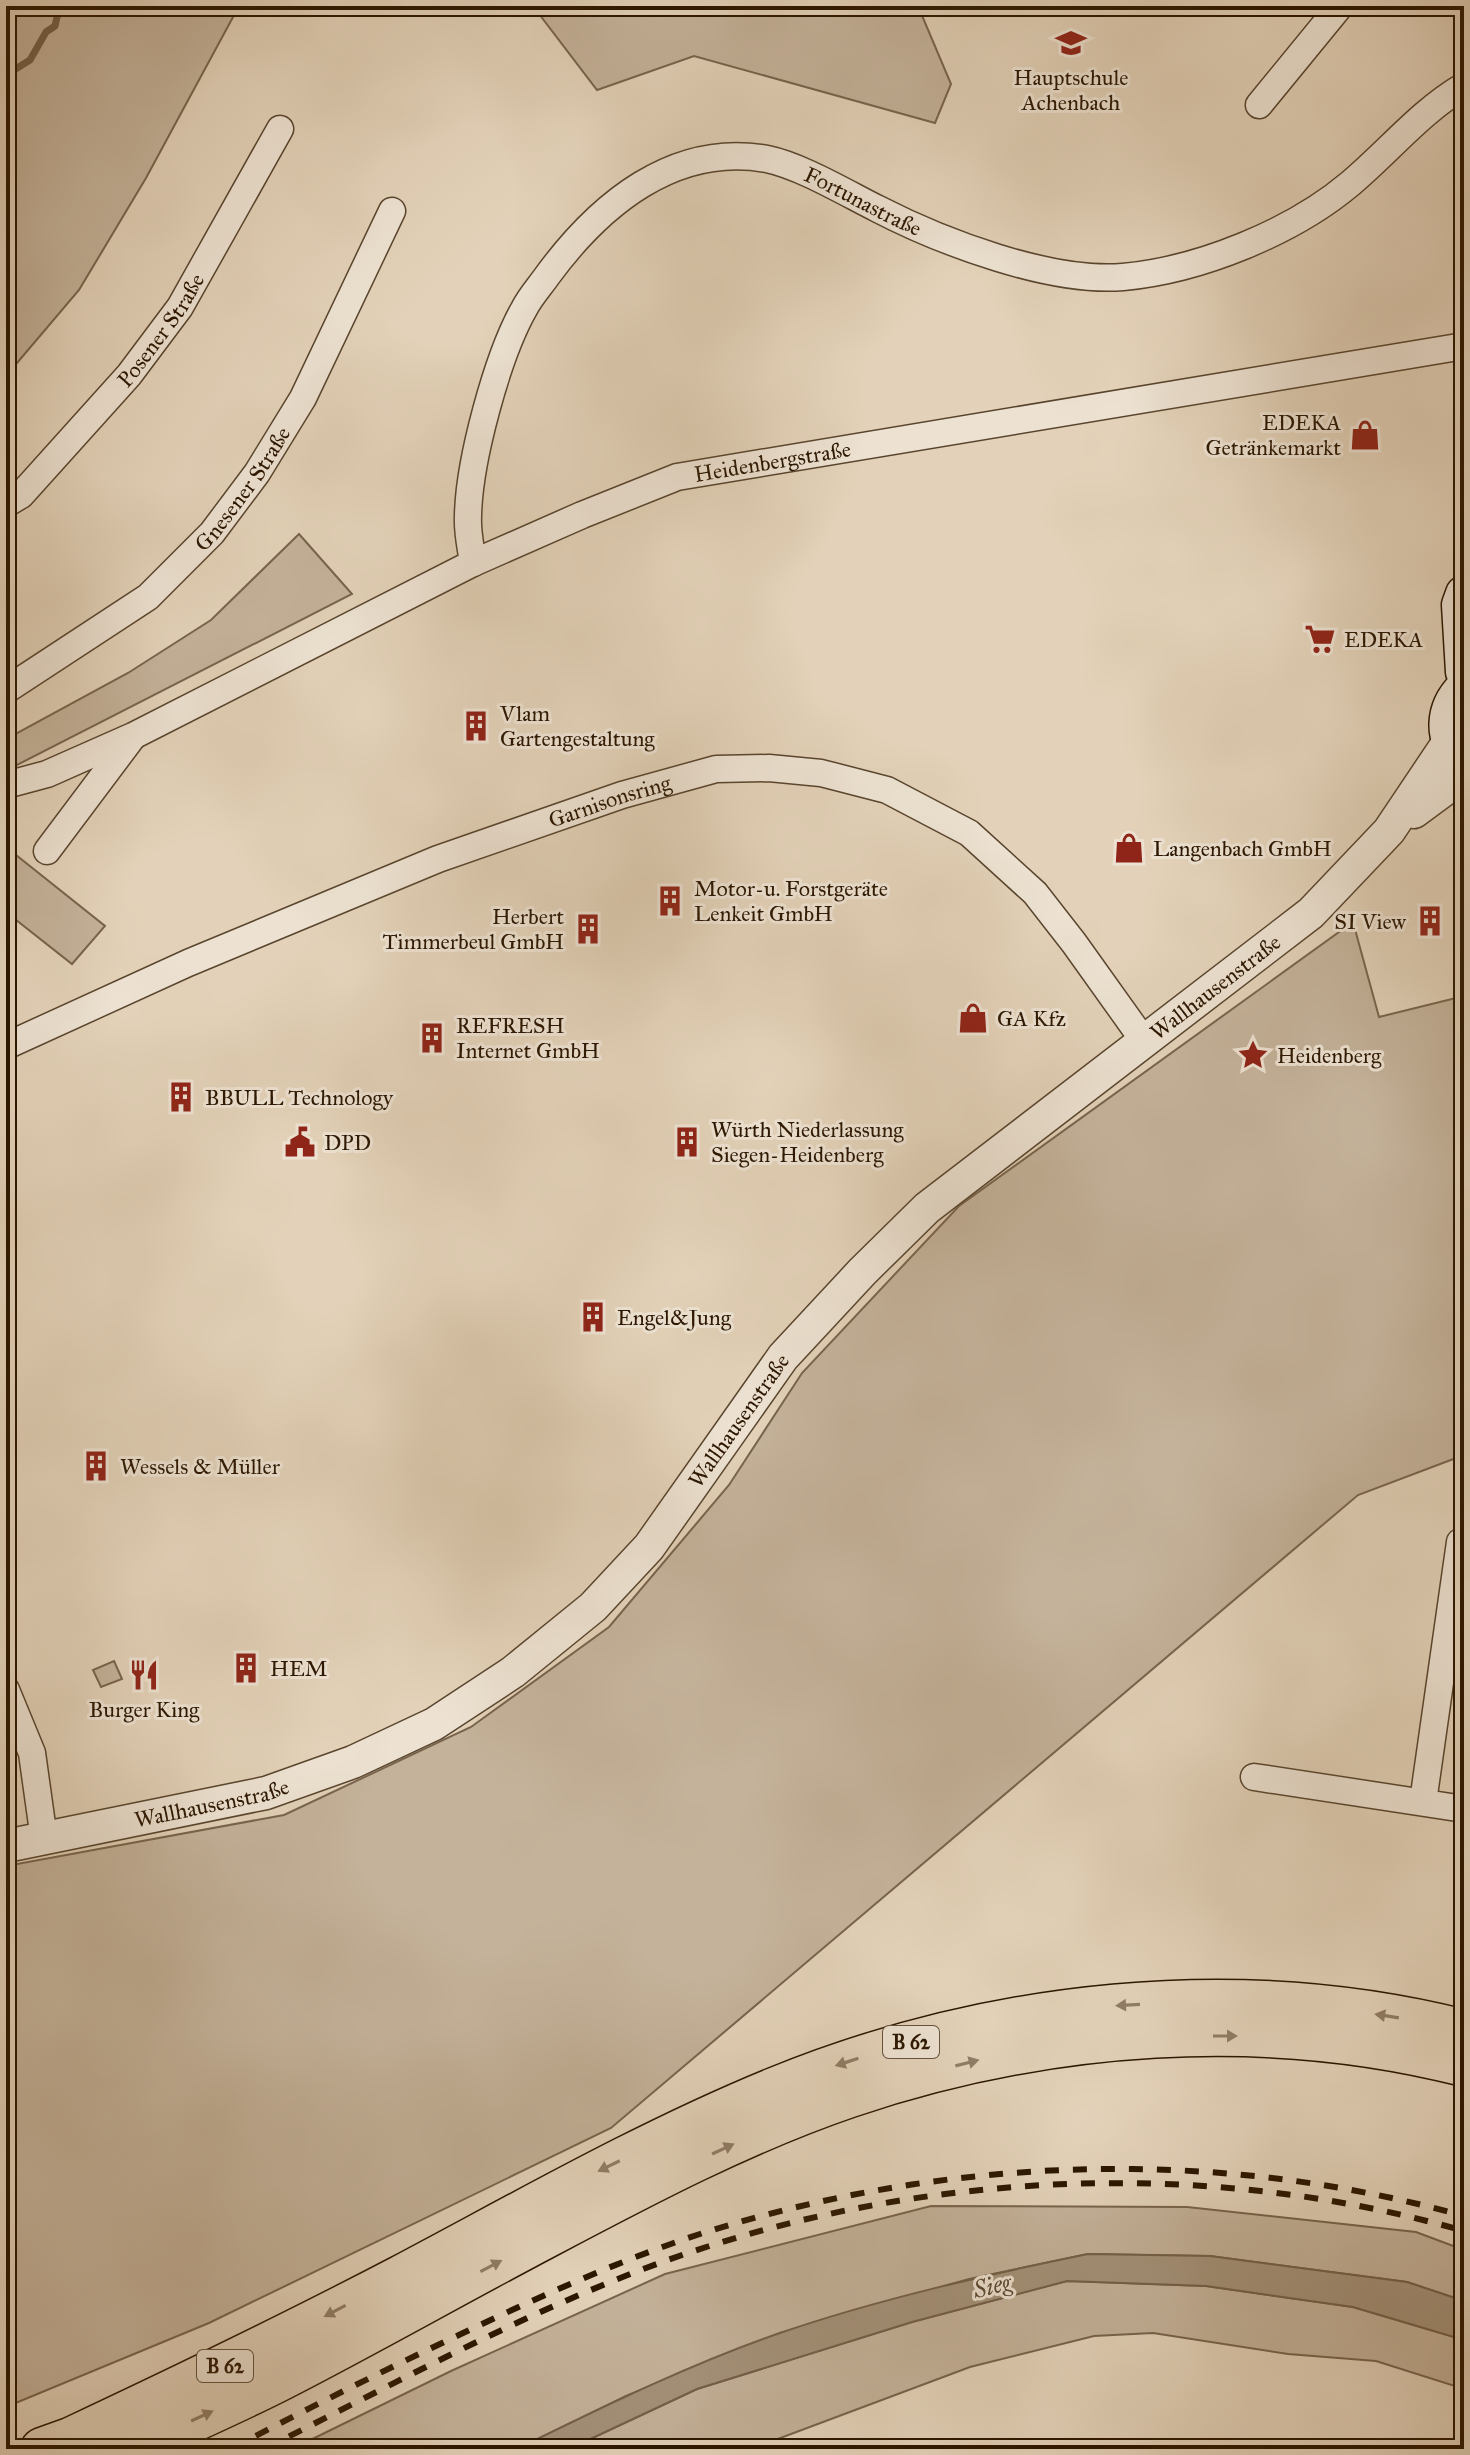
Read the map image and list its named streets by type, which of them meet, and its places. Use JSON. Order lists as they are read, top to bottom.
{
  "streets": {
    "highway": ["B 62"],
    "street": [
      "Fortunastraße",
      "Posener Straße",
      "Heidenbergstraße",
      "Gnesener Straße",
      "Garnisonsring",
      "Wallhausenstraße"
    ]
  },
  "crossings": [
    ["Fortunastraße", "Heidenbergstraße"],
    ["Garnisonsring", "Wallhausenstraße"]
  ],
  "water": ["Sieg"],
  "places": {
    "school or university": ["Hauptschule Achenbach"],
    "shop": ["EDEKA Getränkemarkt", "Langenbach GmbH", "GA Kfz"],
    "supermarket": ["EDEKA"],
    "building": [
      "Vlam Gartengestaltung",
      "Motor-u. Forstgeräte Lenkeit GmbH",
      "SI View",
      "Herbert Timmerbeul GmbH",
      "REFRESH Internet GmbH",
      "BBULL Technology",
      "Würth Niederlassung Siegen-Heidenberg",
      "Engel&Jung",
      "Wessels & Müller",
      "HEM"
    ],
    "place": ["Heidenberg"],
    "public building": ["DPD"],
    "restaurant": ["Burger King"]
  }
}
